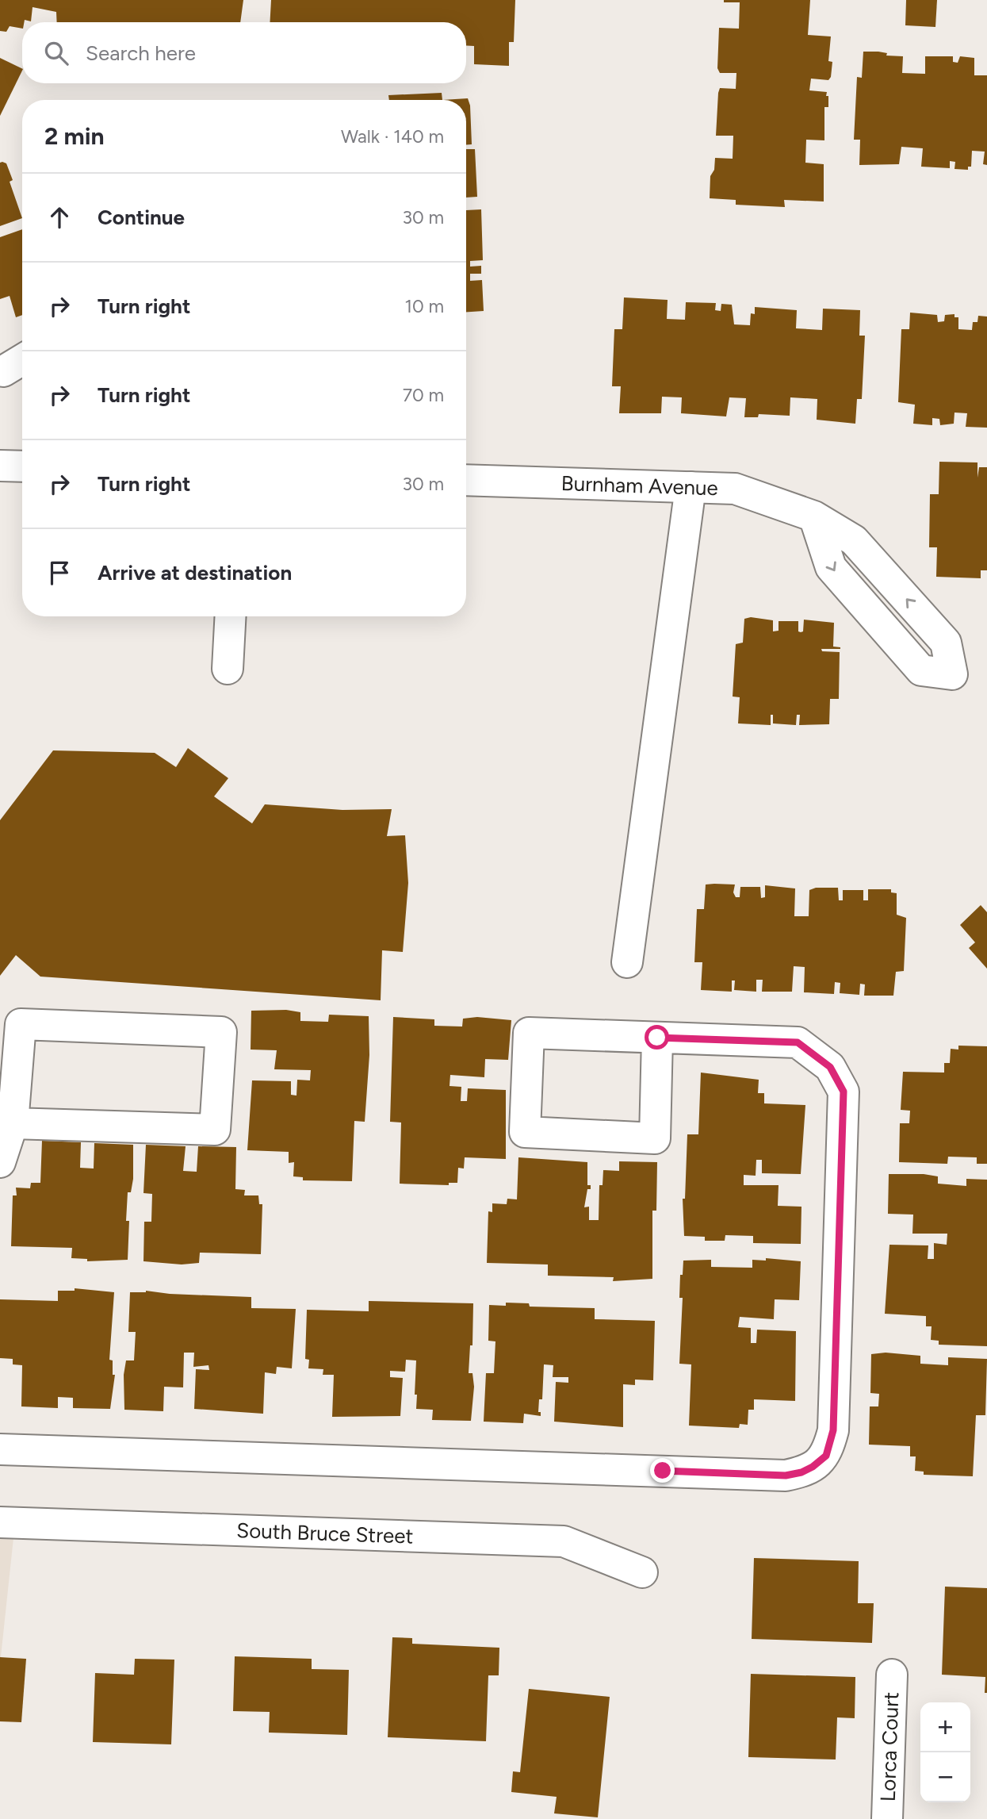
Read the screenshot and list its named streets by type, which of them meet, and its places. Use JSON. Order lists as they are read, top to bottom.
{
  "streets": {
    "street": ["Burnham Avenue", "South Bruce Street", "Lorca Court"]
  },
  "page": {
    "search": "Search here",
    "heading": ["2 min", "Walk · 140 m"],
    "list": [
      ["Continue", "30 m"],
      ["Turn right", "10 m"],
      ["Turn right", "70 m"],
      ["Turn right", "30 m"],
      "Arrive at destination"
    ],
    "map_buttons": ["+", "−"]
  }
}
